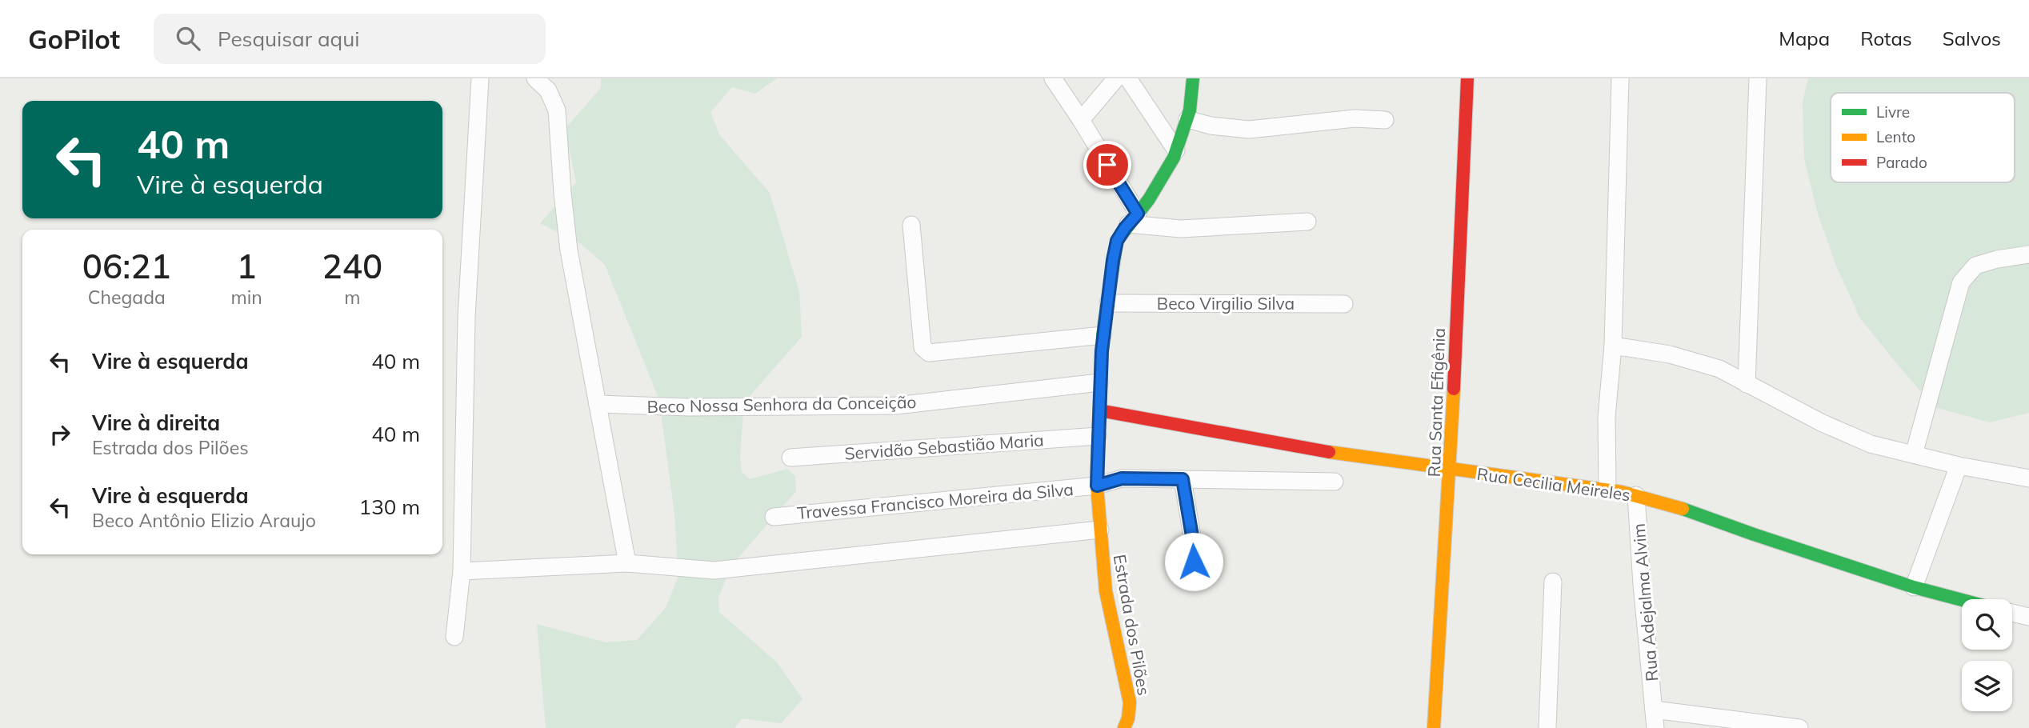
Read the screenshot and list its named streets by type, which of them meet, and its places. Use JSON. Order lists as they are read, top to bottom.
{
  "streets": {
    "street": [
      "Beco Virgilio Silva",
      "Rua Santa Efigênia",
      "Beco Nossa Senhora da Conceição",
      "Servidão Sebastião Maria",
      "Rua Cecilia Meireles",
      "Travessa Francisco Moreira da Silva",
      "Rua Adejalma Alvim",
      "Estrada dos Pilões"
    ]
  },
  "crossings": [
    ["Beco Virgilio Silva", "Estrada dos Pilões"],
    ["Rua Santa Efigênia", "Rua Cecilia Meireles"],
    ["Beco Nossa Senhora da Conceição", "Estrada dos Pilões"],
    ["Servidão Sebastião Maria", "Estrada dos Pilões"],
    ["Rua Cecilia Meireles", "Rua Adejalma Alvim"],
    ["Rua Cecilia Meireles", "Estrada dos Pilões"],
    ["Travessa Francisco Moreira da Silva", "Estrada dos Pilões"]
  ],
  "legend": ["Livre", "Lento", "Parado"],
  "page": {
    "header": "GoPilot",
    "search": "Pesquisar aqui",
    "nav": ["Mapa", "Rotas", "Salvos"],
    "turn": ["40 m", "Vire à esquerda"],
    "eta": [
      "06:21",
      "Chegada",
      "1",
      "min",
      "240",
      "m"
    ],
    "list": [
      {
        "name": "Vire à esquerda",
        "value": "40 m"
      },
      {
        "name": "Vire à direita",
        "note": "Estrada dos Pilões",
        "value": "40 m"
      },
      {
        "name": "Vire à esquerda",
        "note": "Beco Antônio Elizio Araujo",
        "value": "130 m"
      }
    ]
  }
}
